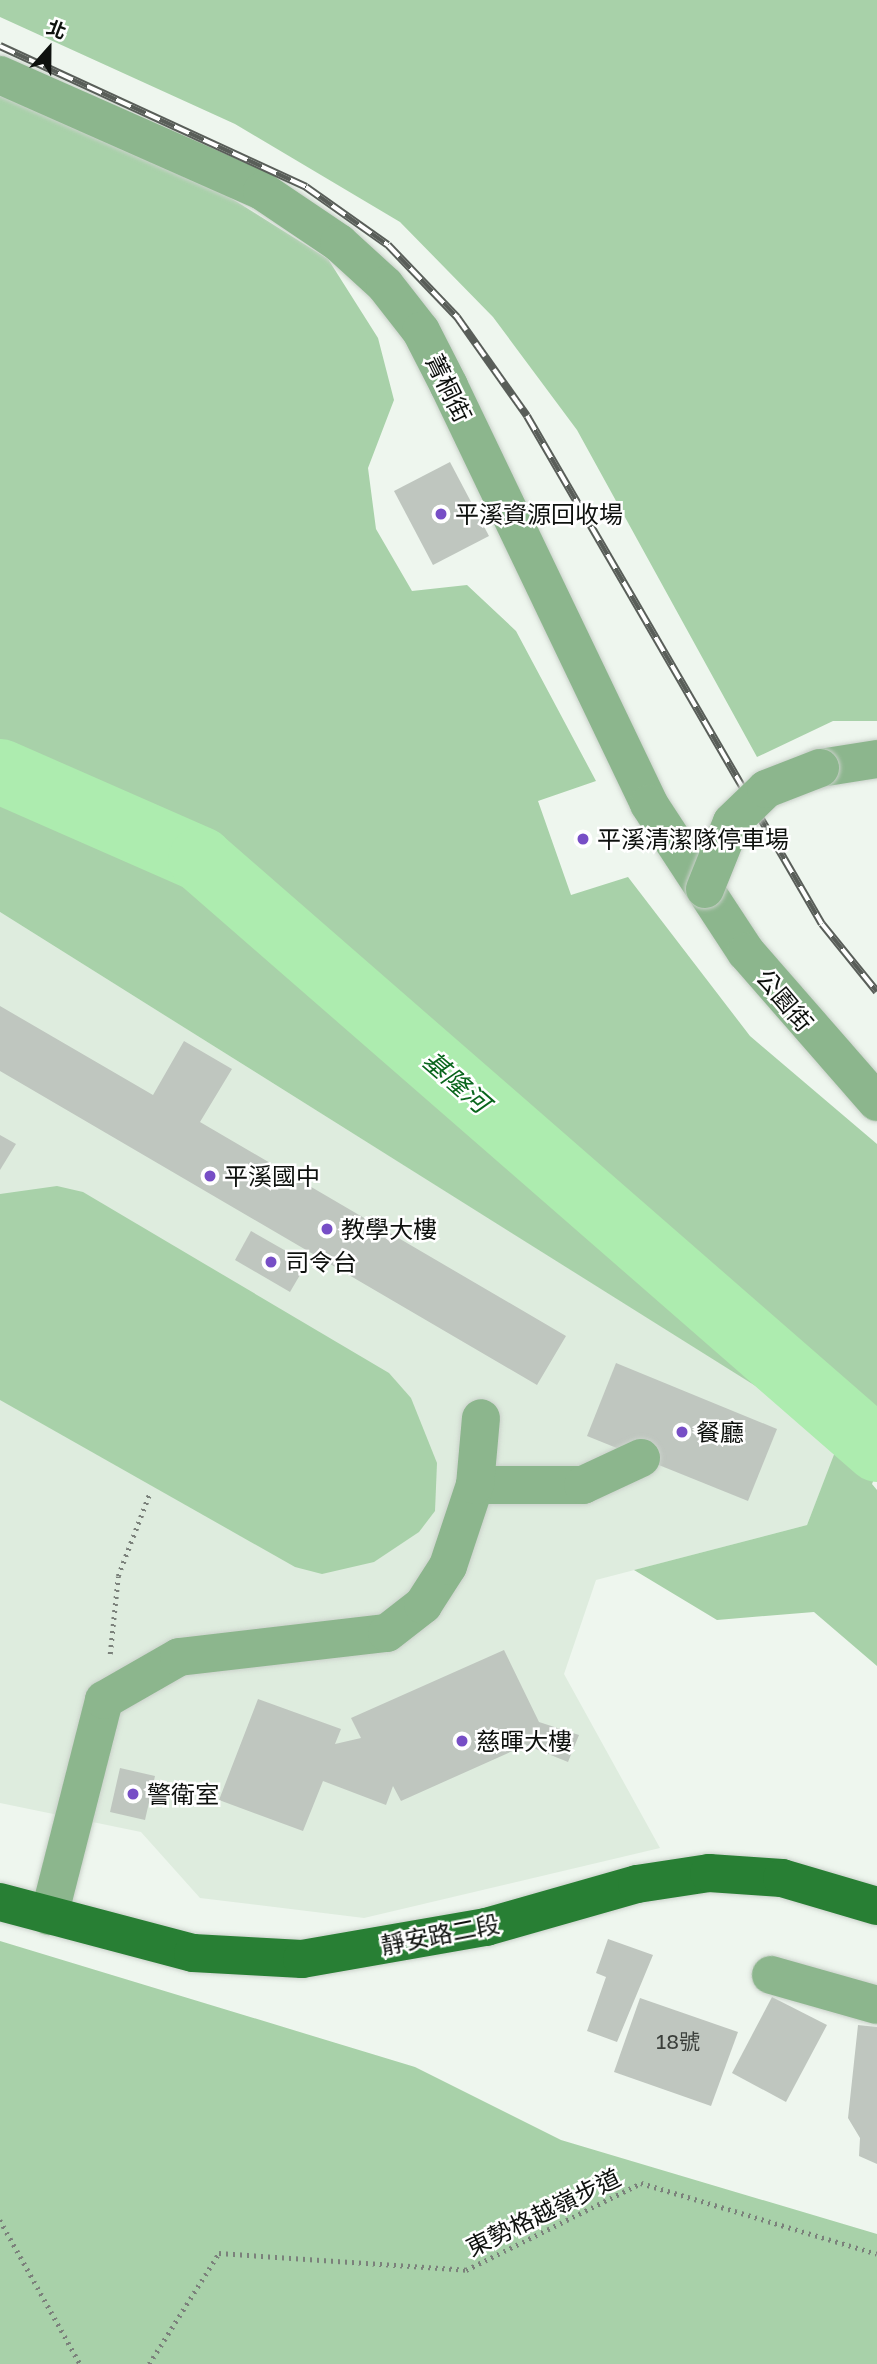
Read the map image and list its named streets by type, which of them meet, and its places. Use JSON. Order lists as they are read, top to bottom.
{
  "streets": {
    "main road": ["靜安路二段"],
    "street": ["菁桐街", "公園街"],
    "path": ["東勢格越嶺步道"]
  },
  "crossings": [
    ["菁桐街", "公園街"]
  ],
  "water": ["基隆河"],
  "places": [
    "平溪資源回收場",
    "平溪清潔隊停車場",
    "平溪國中",
    "教學大樓",
    "司令台",
    "餐廳",
    "慈暉大樓",
    "警衛室"
  ],
  "house_numbers": ["18號"],
  "north": "top"
}
